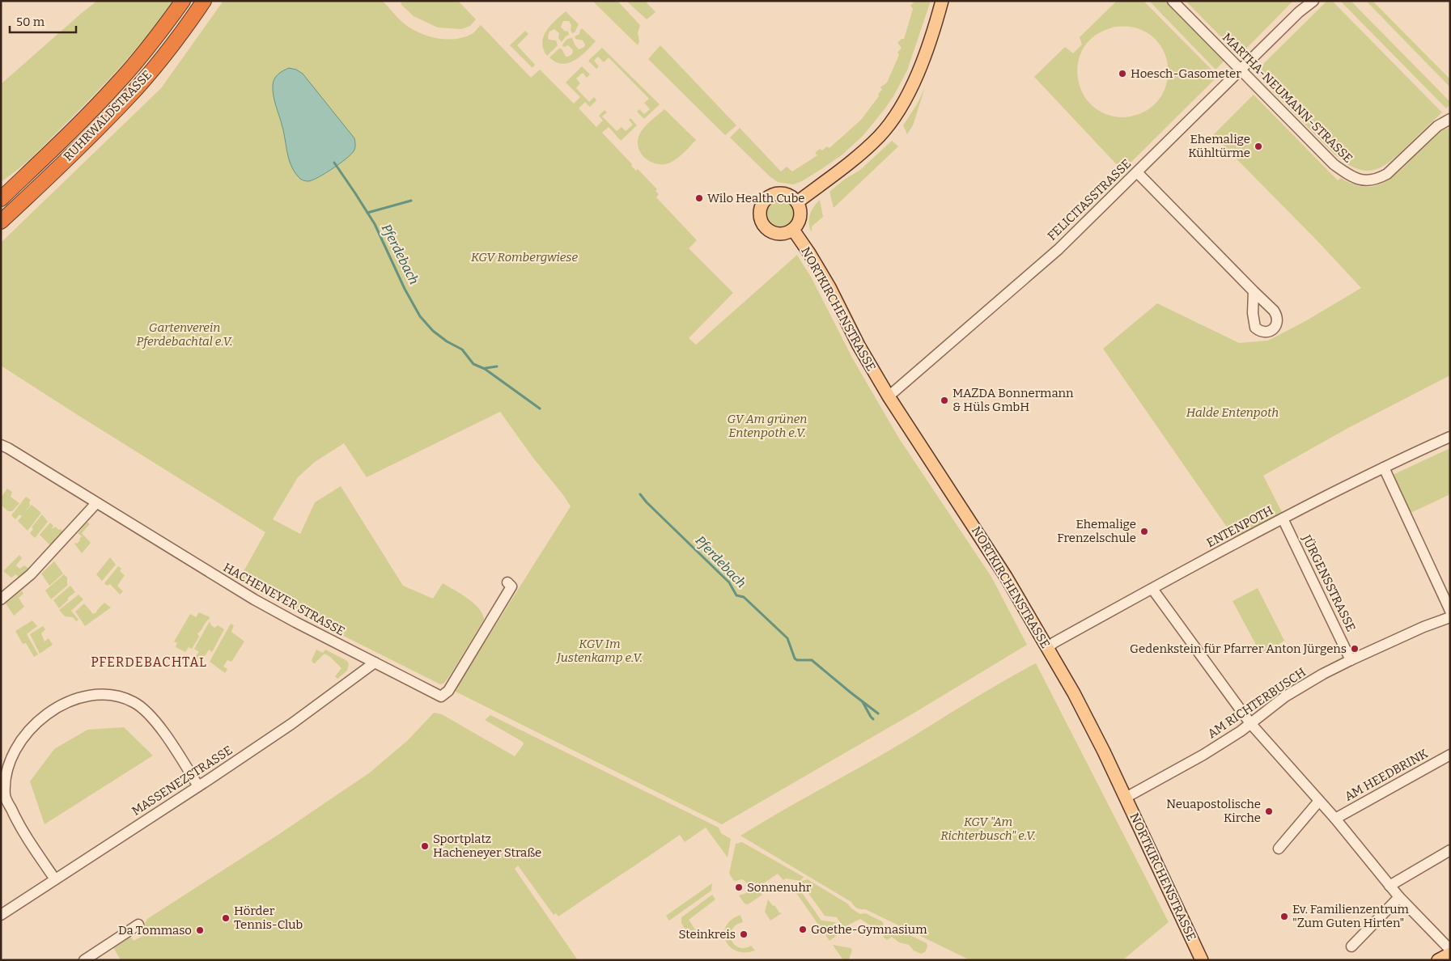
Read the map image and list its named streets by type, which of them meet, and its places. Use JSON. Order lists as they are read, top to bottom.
{
  "streets": {
    "highway": ["RUHRWALDSTRASSE"],
    "main road": ["NORTKIRCHENSTRASSE"],
    "street": [
      "MARTHA-NEUMANN-STRASSE",
      "FELICITASSTRASSE",
      "ENTENPOTH",
      "JÜRGENSSTRASSE",
      "HACHENEYER STRASSE",
      "AM RICHTERBUSCH",
      "AM HEEDBRINK",
      "MASSENEZSTRASSE"
    ]
  },
  "crossings": [
    ["MARTHA-NEUMANN-STRASSE", "FELICITASSTRASSE"],
    ["FELICITASSTRASSE", "NORTKIRCHENSTRASSE"],
    ["NORTKIRCHENSTRASSE", "ENTENPOTH"],
    ["NORTKIRCHENSTRASSE", "AM RICHTERBUSCH"],
    ["ENTENPOTH", "JÜRGENSSTRASSE"],
    ["JÜRGENSSTRASSE", "AM RICHTERBUSCH"],
    ["HACHENEYER STRASSE", "MASSENEZSTRASSE"]
  ],
  "districts": ["PFERDEBACHTAL"],
  "water": ["Pferdebach"],
  "parks": [
    "KGV Rombergwiese",
    "Gartenverein Pferdebachtal e.V.",
    "Halde Entenpoth",
    "GV Am grünen Entenpoth e.V.",
    "KGV Im Justenkamp e.V.",
    "KGV \"Am Richterbusch\" e.V."
  ],
  "places": [
    "Hoesch-Gasometer",
    "Ehemalige Kühltürme",
    "Wilo Health Cube",
    "MAZDA Bonnermann & Hüls GmbH",
    "Ehemalige Frenzelschule",
    "Gedenkstein für Pfarrer Anton Jürgens",
    "Neuapostolische Kirche",
    "Sportplatz Hacheneyer Straße",
    "Sonnenuhr",
    "Ev. Familienzentrum \"Zum Guten Hirten\"",
    "Hörder Tennis-Club",
    "Goethe-Gymnasium",
    "Da Tommaso",
    "Steinkreis"
  ],
  "scale_bar": "50 m"
}
